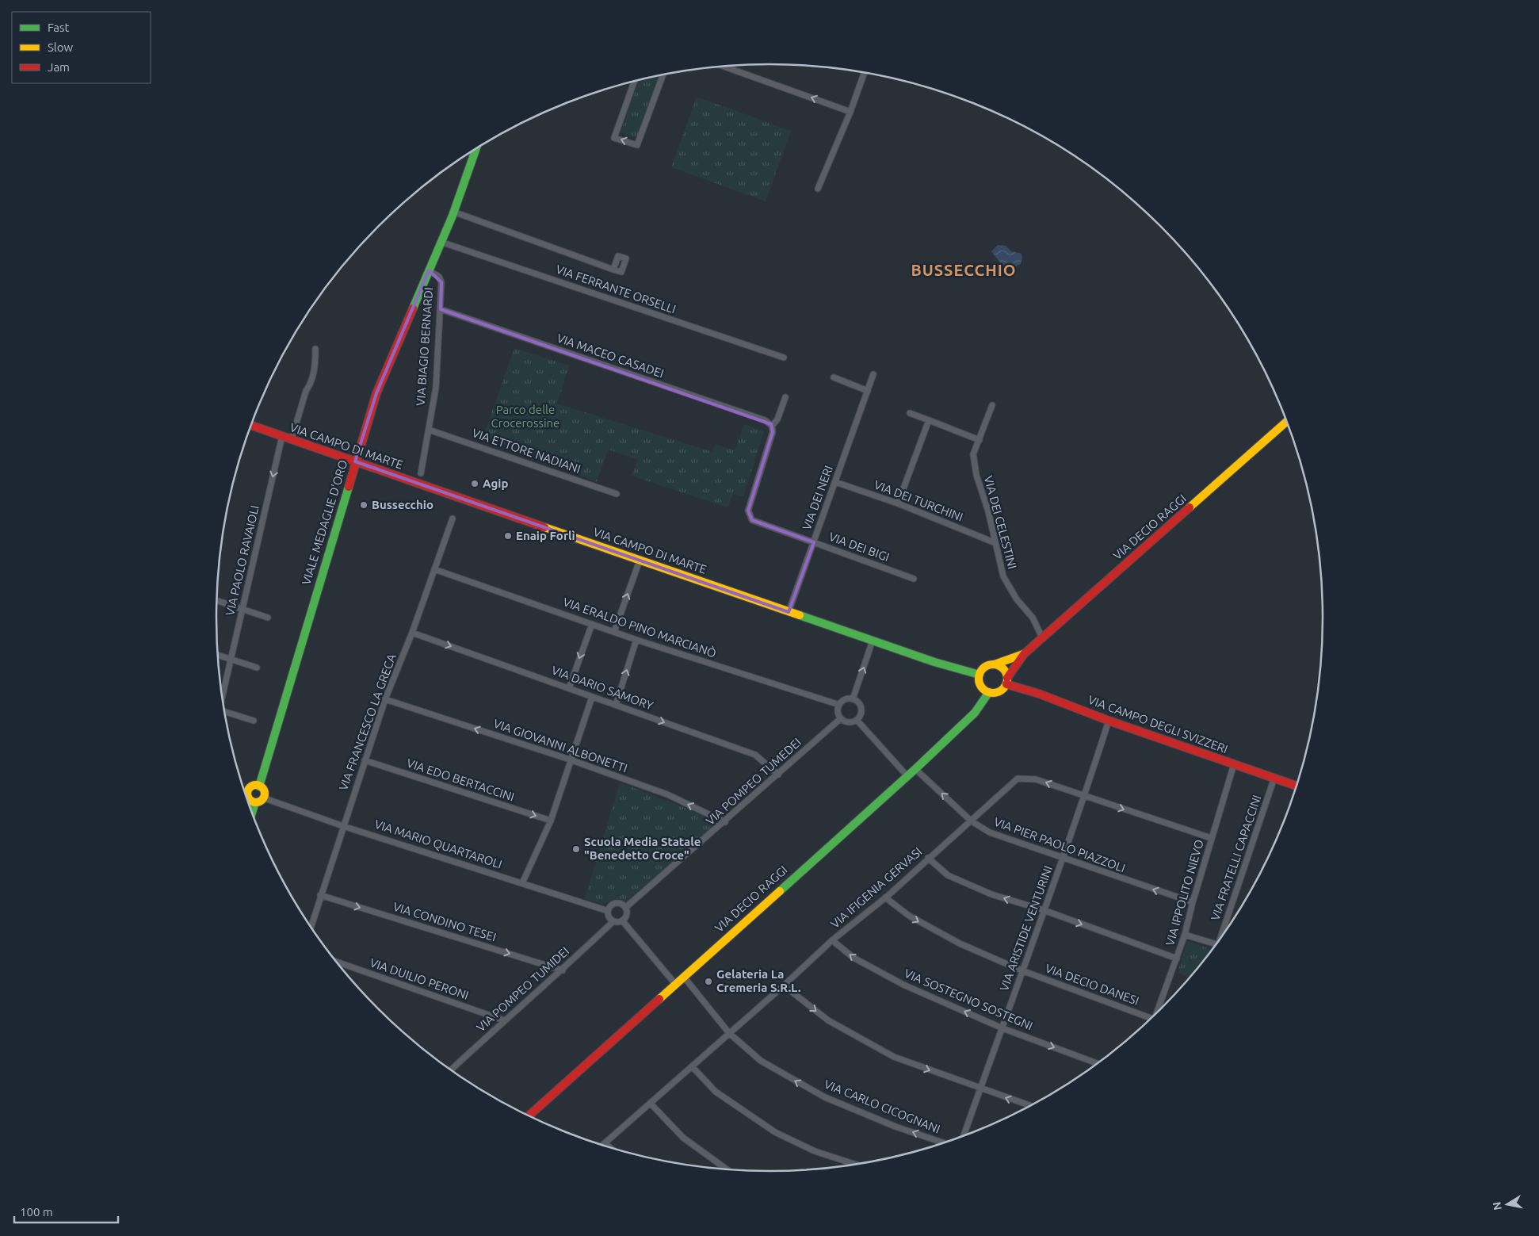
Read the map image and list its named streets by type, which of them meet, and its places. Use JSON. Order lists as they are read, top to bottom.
{
  "streets": {
    "main road": [
      "VIA BIAGIO BERNARDI",
      "VIA CAMPO DI MARTE",
      "VIALE MEDAGLIE D'ORO",
      "VIA DECIO RAGGI",
      "VIA CAMPO DEGLI SVIZZERI"
    ],
    "street": [
      "VIA FERRANTE ORSELLI",
      "VIA MACEO CASADEI",
      "VIA ETTORE NADIANI",
      "VIA DEI NERI",
      "VIA DEI TURCHINI",
      "VIA DEI CELESTINI",
      "VIA DEI BIGI",
      "VIA PAOLO RAVAIOLI",
      "VIA ERALDO PINO MARCIANÒ",
      "VIA DARIO SAMORY",
      "VIA FRANCESCO LA GRECA",
      "VIA GIOVANNI ALBONETTI",
      "VIA EDO BERTACCINI",
      "VIA POMPEO TUMEDEI",
      "VIA MARIO QUARTAROLI",
      "VIA PIER PAOLO PIAZZOLI",
      "VIA FRATELLI CAPACCINI",
      "VIA IFIGENIA GERVASI",
      "VIA IPPOLITO NIEVO",
      "VIA CONDINO TESEI",
      "VIA ARISTIDE VENTURINI",
      "VIA DUILIO PERONI",
      "VIA DECIO DANESI",
      "VIA POMPEO TUMIDEI",
      "VIA SOSTEGNO SOSTEGNI",
      "VIA CARLO CICOGNANI"
    ]
  },
  "crossings": [
    ["VIA FERRANTE ORSELLI", "VIA BIAGIO BERNARDI"],
    ["VIA BIAGIO BERNARDI", "VIA MACEO CASADEI"],
    ["VIA BIAGIO BERNARDI", "VIA ETTORE NADIANI"],
    ["VIA BIAGIO BERNARDI", "VIALE MEDAGLIE D'ORO"],
    ["VIA MACEO CASADEI", "VIA DEI BIGI"],
    ["VIA CAMPO DI MARTE", "VIA DEI NERI"],
    ["VIA CAMPO DI MARTE", "VIALE MEDAGLIE D'ORO"],
    ["VIA CAMPO DI MARTE", "VIA DECIO RAGGI"],
    ["VIA CAMPO DI MARTE", "VIA PAOLO RAVAIOLI"],
    ["VIA CAMPO DI MARTE", "VIA CAMPO DEGLI SVIZZERI"],
    ["VIA DEI NERI", "VIA DEI TURCHINI"],
    ["VIA DEI NERI", "VIA DEI BIGI"],
    ["VIA DEI TURCHINI", "VIA DEI CELESTINI"],
    ["VIALE MEDAGLIE D'ORO", "VIA MARIO QUARTAROLI"],
    ["VIA DEI CELESTINI", "VIA DECIO RAGGI"],
    ["VIA DECIO RAGGI", "VIA CAMPO DEGLI SVIZZERI"],
    ["VIA DECIO RAGGI", "VIA PIER PAOLO PIAZZOLI"],
    ["VIA DECIO RAGGI", "VIA CARLO CICOGNANI"],
    ["VIA ERALDO PINO MARCIANÒ", "VIA FRANCESCO LA GRECA"],
    ["VIA ERALDO PINO MARCIANÒ", "VIA POMPEO TUMEDEI"],
    ["VIA DARIO SAMORY", "VIA FRANCESCO LA GRECA"],
    ["VIA DARIO SAMORY", "VIA POMPEO TUMEDEI"],
    ["VIA FRANCESCO LA GRECA", "VIA GIOVANNI ALBONETTI"],
    ["VIA FRANCESCO LA GRECA", "VIA EDO BERTACCINI"],
    ["VIA FRANCESCO LA GRECA", "VIA MARIO QUARTAROLI"],
    ["VIA FRANCESCO LA GRECA", "VIA CONDINO TESEI"],
    ["VIA CAMPO DEGLI SVIZZERI", "VIA FRATELLI CAPACCINI"],
    ["VIA CAMPO DEGLI SVIZZERI", "VIA IPPOLITO NIEVO"],
    ["VIA CAMPO DEGLI SVIZZERI", "VIA ARISTIDE VENTURINI"],
    ["VIA GIOVANNI ALBONETTI", "VIA POMPEO TUMEDEI"],
    ["VIA POMPEO TUMEDEI", "VIA MARIO QUARTAROLI"],
    ["VIA POMPEO TUMEDEI", "VIA POMPEO TUMIDEI"],
    ["VIA MARIO QUARTAROLI", "VIA POMPEO TUMIDEI"],
    ["VIA PIER PAOLO PIAZZOLI", "VIA IFIGENIA GERVASI"],
    ["VIA PIER PAOLO PIAZZOLI", "VIA IPPOLITO NIEVO"],
    ["VIA PIER PAOLO PIAZZOLI", "VIA ARISTIDE VENTURINI"],
    ["VIA IFIGENIA GERVASI", "VIA IPPOLITO NIEVO"],
    ["VIA IFIGENIA GERVASI", "VIA ARISTIDE VENTURINI"],
    ["VIA IFIGENIA GERVASI", "VIA DECIO DANESI"],
    ["VIA IFIGENIA GERVASI", "VIA SOSTEGNO SOSTEGNI"],
    ["VIA IFIGENIA GERVASI", "VIA CARLO CICOGNANI"],
    ["VIA CONDINO TESEI", "VIA POMPEO TUMIDEI"],
    ["VIA ARISTIDE VENTURINI", "VIA DECIO DANESI"],
    ["VIA ARISTIDE VENTURINI", "VIA SOSTEGNO SOSTEGNI"],
    ["VIA DUILIO PERONI", "VIA POMPEO TUMIDEI"]
  ],
  "one_way": [
    "VIA PAOLO RAVAIOLI",
    "VIA DARIO SAMORY",
    "VIA GIOVANNI ALBONETTI",
    "VIA EDO BERTACCINI",
    "VIA PIER PAOLO PIAZZOLI",
    "VIA CONDINO TESEI",
    "VIA DECIO DANESI",
    "VIA CARLO CICOGNANI"
  ],
  "districts": ["BUSSECCHIO"],
  "parks": ["Parco delle Crocerossine"],
  "places": [
    "Agip",
    "Bussecchio",
    "Enaip Forlì",
    "Scuola Media Statale \"Benedetto Croce\"",
    "Gelateria La Cremeria S.R.L."
  ],
  "legend": ["Fast", "Slow", "Jam"],
  "scale_bar": "100 m",
  "north": "left"
}
